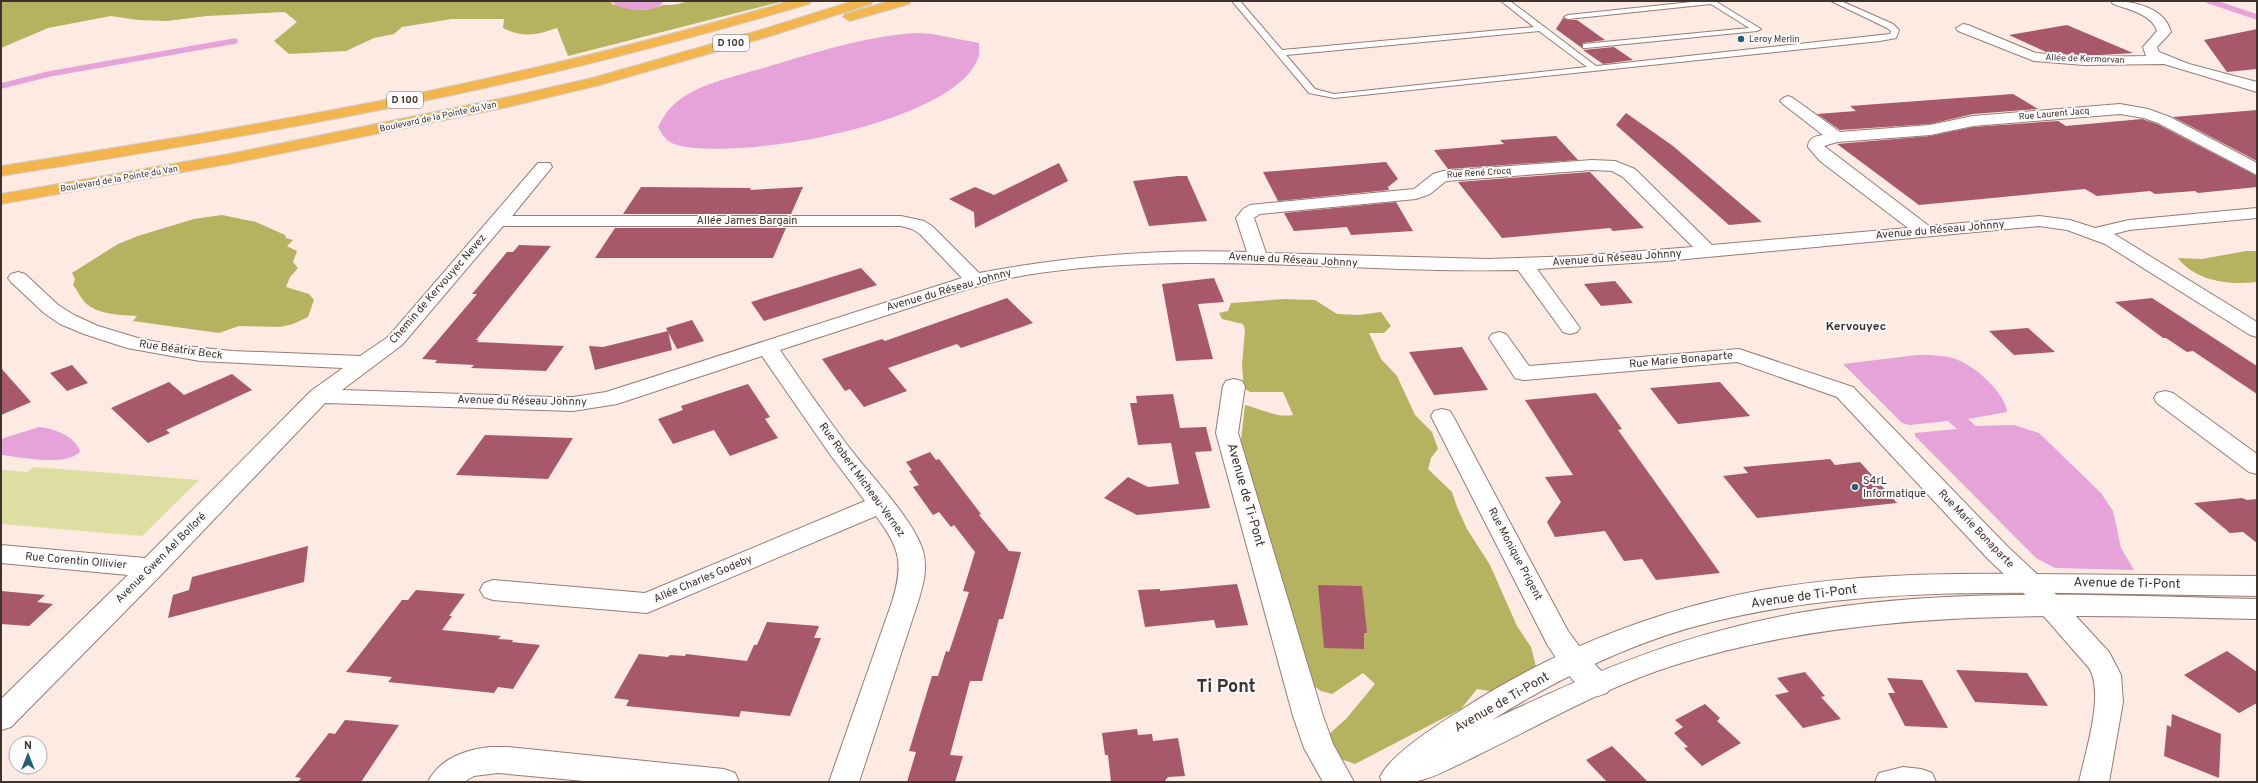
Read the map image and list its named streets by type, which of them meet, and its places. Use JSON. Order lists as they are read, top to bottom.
{
  "streets": {
    "highway": ["D 100", "Boulevard de la Pointe du Van"],
    "street": [
      "Allée de Kermorvan",
      "Rue Laurent Jacq",
      "Rue René Crocq",
      "Allée James Bargain",
      "Avenue du Réseau Johnny",
      "Chemin de Kervouyec Nevez",
      "Rue Béatrix Beck",
      "Rue Marie Bonaparte",
      "Rue Robert Micheau-Vernez",
      "Avenue de Ti-Pont",
      "Rue Monique Prigent",
      "Avenue Gwen Ael Bolloré",
      "Rue Corentin Ollivier",
      "Allée Charles Godeby"
    ]
  },
  "crossings": [
    ["Rue Laurent Jacq", "Avenue du Réseau Johnny"],
    ["Rue René Crocq", "Avenue du Réseau Johnny"],
    ["Allée James Bargain", "Avenue du Réseau Johnny"],
    ["Allée James Bargain", "Chemin de Kervouyec Nevez"],
    ["Avenue du Réseau Johnny", "Chemin de Kervouyec Nevez"],
    ["Avenue du Réseau Johnny", "Rue Robert Micheau-Vernez"],
    ["Avenue du Réseau Johnny", "Avenue Gwen Ael Bolloré"],
    ["Chemin de Kervouyec Nevez", "Rue Béatrix Beck"],
    ["Chemin de Kervouyec Nevez", "Avenue Gwen Ael Bolloré"],
    ["Rue Marie Bonaparte", "Avenue de Ti-Pont"],
    ["Rue Robert Micheau-Vernez", "Allée Charles Godeby"],
    ["Avenue de Ti-Pont", "Rue Monique Prigent"],
    ["Avenue Gwen Ael Bolloré", "Rue Corentin Ollivier"]
  ],
  "districts": ["Kervouyec", "Ti Pont"],
  "places": ["Leroy Merlin", "S4rL Informatique"],
  "north": "top"
}
